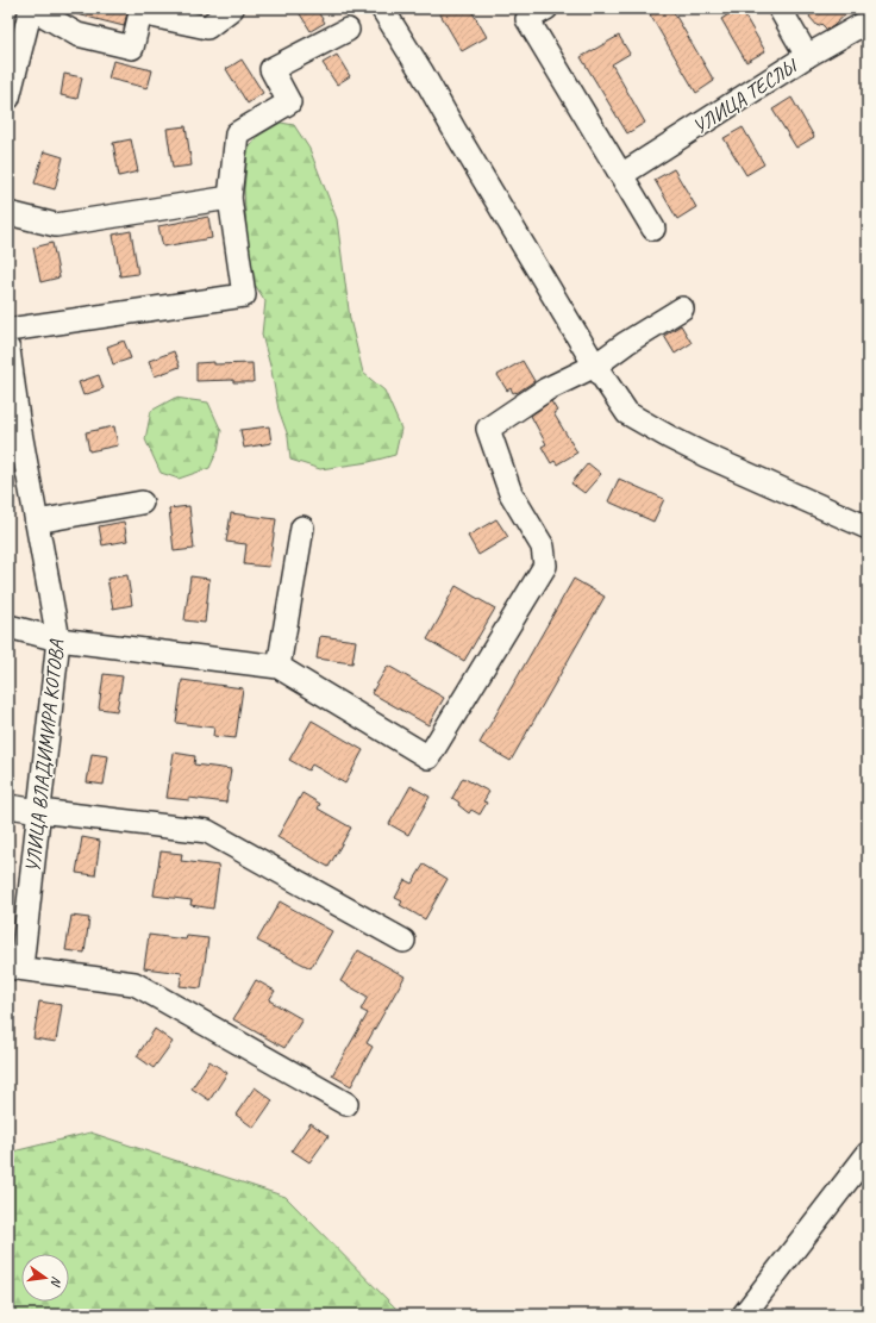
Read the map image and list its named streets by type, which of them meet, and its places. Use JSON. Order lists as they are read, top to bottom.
{
  "streets": {
    "street": ["УЛИЦА ТЕСЛЫ", "УЛИЦА ВЛАДИМИРА КОТОВА"]
  },
  "north": "right"
}
